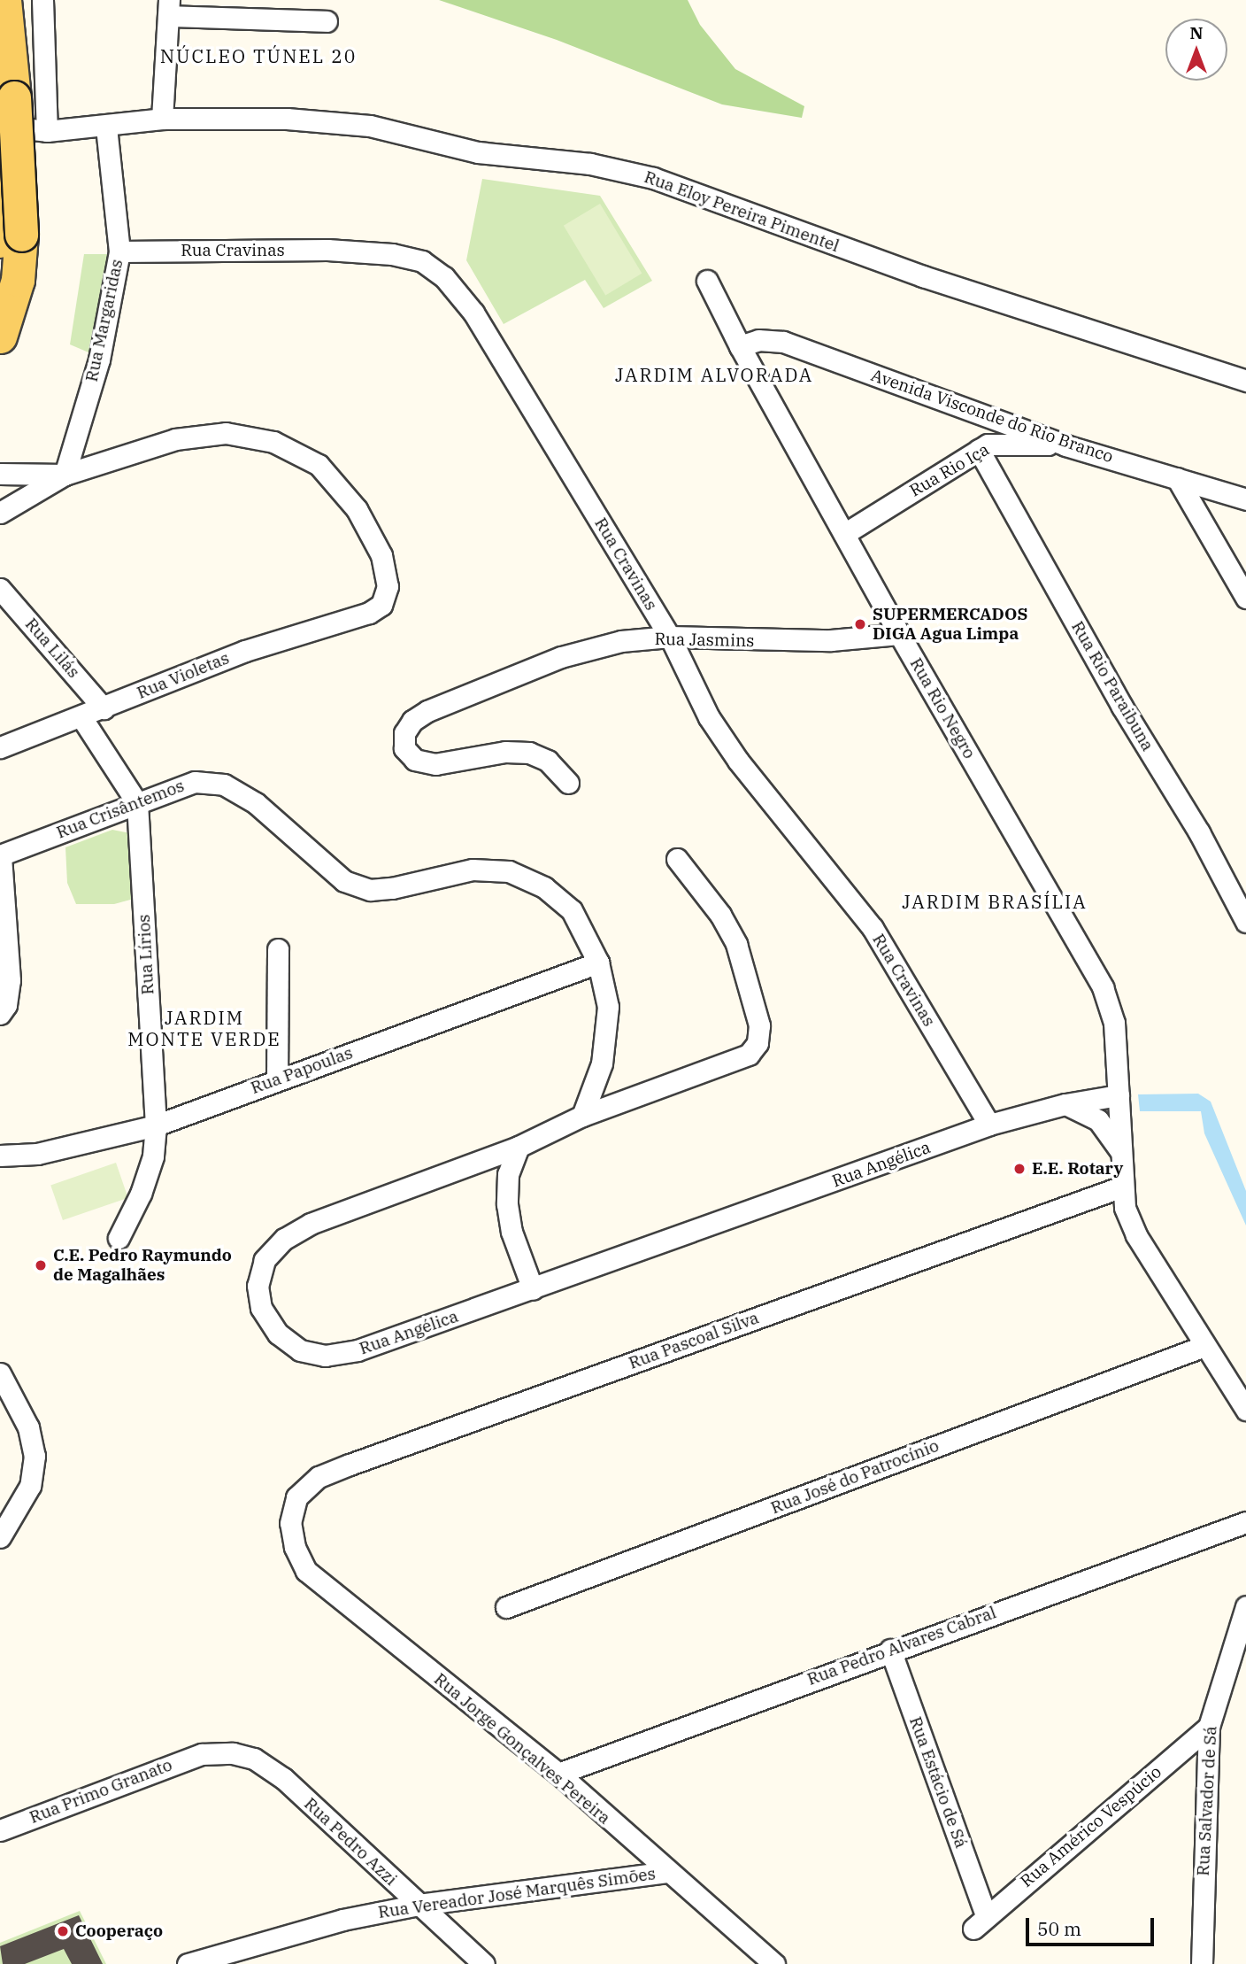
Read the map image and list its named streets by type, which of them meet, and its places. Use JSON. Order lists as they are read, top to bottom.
{
  "streets": {
    "street": [
      "Rua Eloy Pereira Pimentel",
      "Rua Cravinas",
      "Rua Margaridas",
      "Avenida Visconde do Rio Branco",
      "Rua Rio Iça",
      "Rua Jasmins",
      "Rua Lilás",
      "Rua Violetas",
      "Rua Rio Paraibuna",
      "Rua Rio Negro",
      "Rua Crisântemos",
      "Rua Lírios",
      "Rua Papoulas",
      "Rua Angélica",
      "Rua Pascoal Silva",
      "Rua José do Patrocínio",
      "Rua Pedro Alvares Cabral",
      "Rua Jorge Gonçalves Pereira",
      "Rua Estácio de Sá",
      "Rua Primo Granato",
      "Rua Salvador de Sá",
      "Rua Américo Vespúcio",
      "Rua Pedro Azzi",
      "Rua Vereador José Marquês Simões"
    ]
  },
  "crossings": [
    ["Rua Eloy Pereira Pimentel", "Rua Margaridas"],
    ["Rua Cravinas", "Rua Margaridas"],
    ["Rua Cravinas", "Rua Jasmins"],
    ["Rua Cravinas", "Rua Angélica"],
    ["Rua Margaridas", "Rua Violetas"],
    ["Avenida Visconde do Rio Branco", "Rua Rio Iça"],
    ["Avenida Visconde do Rio Branco", "Rua Rio Paraibuna"],
    ["Avenida Visconde do Rio Branco", "Rua Rio Negro"],
    ["Rua Rio Iça", "Rua Rio Paraibuna"],
    ["Rua Rio Iça", "Rua Rio Negro"],
    ["Rua Jasmins", "Rua Rio Negro"],
    ["Rua Lilás", "Rua Violetas"],
    ["Rua Violetas", "Rua Lírios"],
    ["Rua Rio Negro", "Rua Angélica"],
    ["Rua Rio Negro", "Rua Pascoal Silva"],
    ["Rua Rio Negro", "Rua José do Patrocínio"],
    ["Rua Crisântemos", "Rua Lírios"],
    ["Rua Crisântemos", "Rua Papoulas"],
    ["Rua Crisântemos", "Rua Angélica"],
    ["Rua Lírios", "Rua Papoulas"],
    ["Rua Pascoal Silva", "Rua Jorge Gonçalves Pereira"],
    ["Rua Pedro Alvares Cabral", "Rua Jorge Gonçalves Pereira"],
    ["Rua Pedro Alvares Cabral", "Rua Estácio de Sá"],
    ["Rua Jorge Gonçalves Pereira", "Rua Vereador José Marquês Simões"],
    ["Rua Estácio de Sá", "Rua Américo Vespúcio"],
    ["Rua Primo Granato", "Rua Pedro Azzi"],
    ["Rua Salvador de Sá", "Rua Américo Vespúcio"],
    ["Rua Pedro Azzi", "Rua Vereador José Marquês Simões"]
  ],
  "districts": [
    "NÚCLEO TÚNEL 20",
    "JARDIM ALVORADA",
    "JARDIM BRASÍLIA",
    "JARDIM MONTE VERDE"
  ],
  "places": [
    "SUPERMERCADOS DIGA Agua Limpa",
    "E.E. Rotary",
    "C.E. Pedro Raymundo de Magalhães",
    "Cooperaço"
  ],
  "scale_bar": "50 m",
  "north": "top"
}
